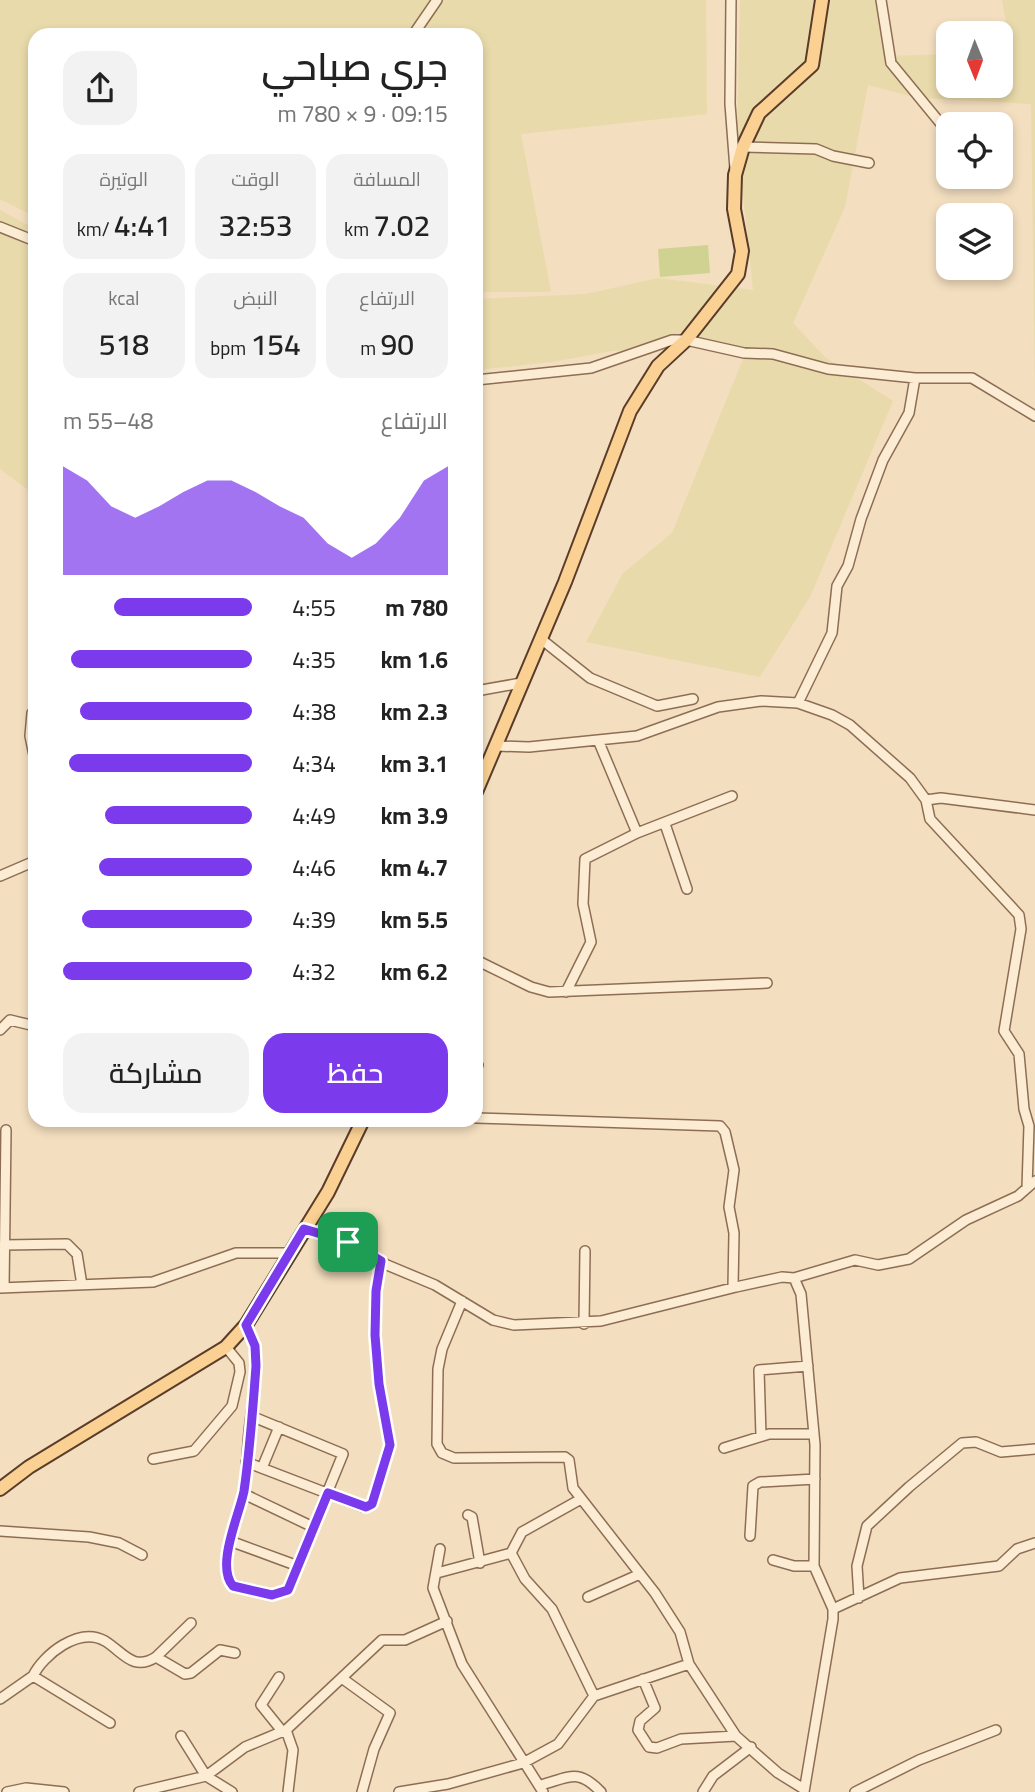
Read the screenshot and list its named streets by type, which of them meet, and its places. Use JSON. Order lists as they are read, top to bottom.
{
  "north": "bottom",
  "page": {
    "heading": ["جري صباحي", "09:15 · 9 × 780 m"],
    "stats": [
      ["المسافة", "7.02 km"],
      ["الوقت", "32:53"],
      ["الوتيرة", "4:41 /km"],
      ["الارتفاع", "90 m"],
      ["النبض", "154 bpm"],
      ["kcal", "518"]
    ],
    "chart": ["الارتفاع", "48–55 m"],
    "list": [
      {
        "name": "780 m",
        "note": "4:55"
      },
      {
        "name": "1.6 km",
        "note": "4:35"
      },
      {
        "name": "2.3 km",
        "note": "4:38"
      },
      {
        "name": "3.1 km",
        "note": "4:34"
      },
      {
        "name": "3.9 km",
        "note": "4:49"
      },
      {
        "name": "4.7 km",
        "note": "4:46"
      },
      {
        "name": "5.5 km",
        "note": "4:39"
      },
      {
        "name": "6.2 km",
        "note": "4:32"
      }
    ],
    "buttons": ["حفظ", "مشاركة"]
  }
}
